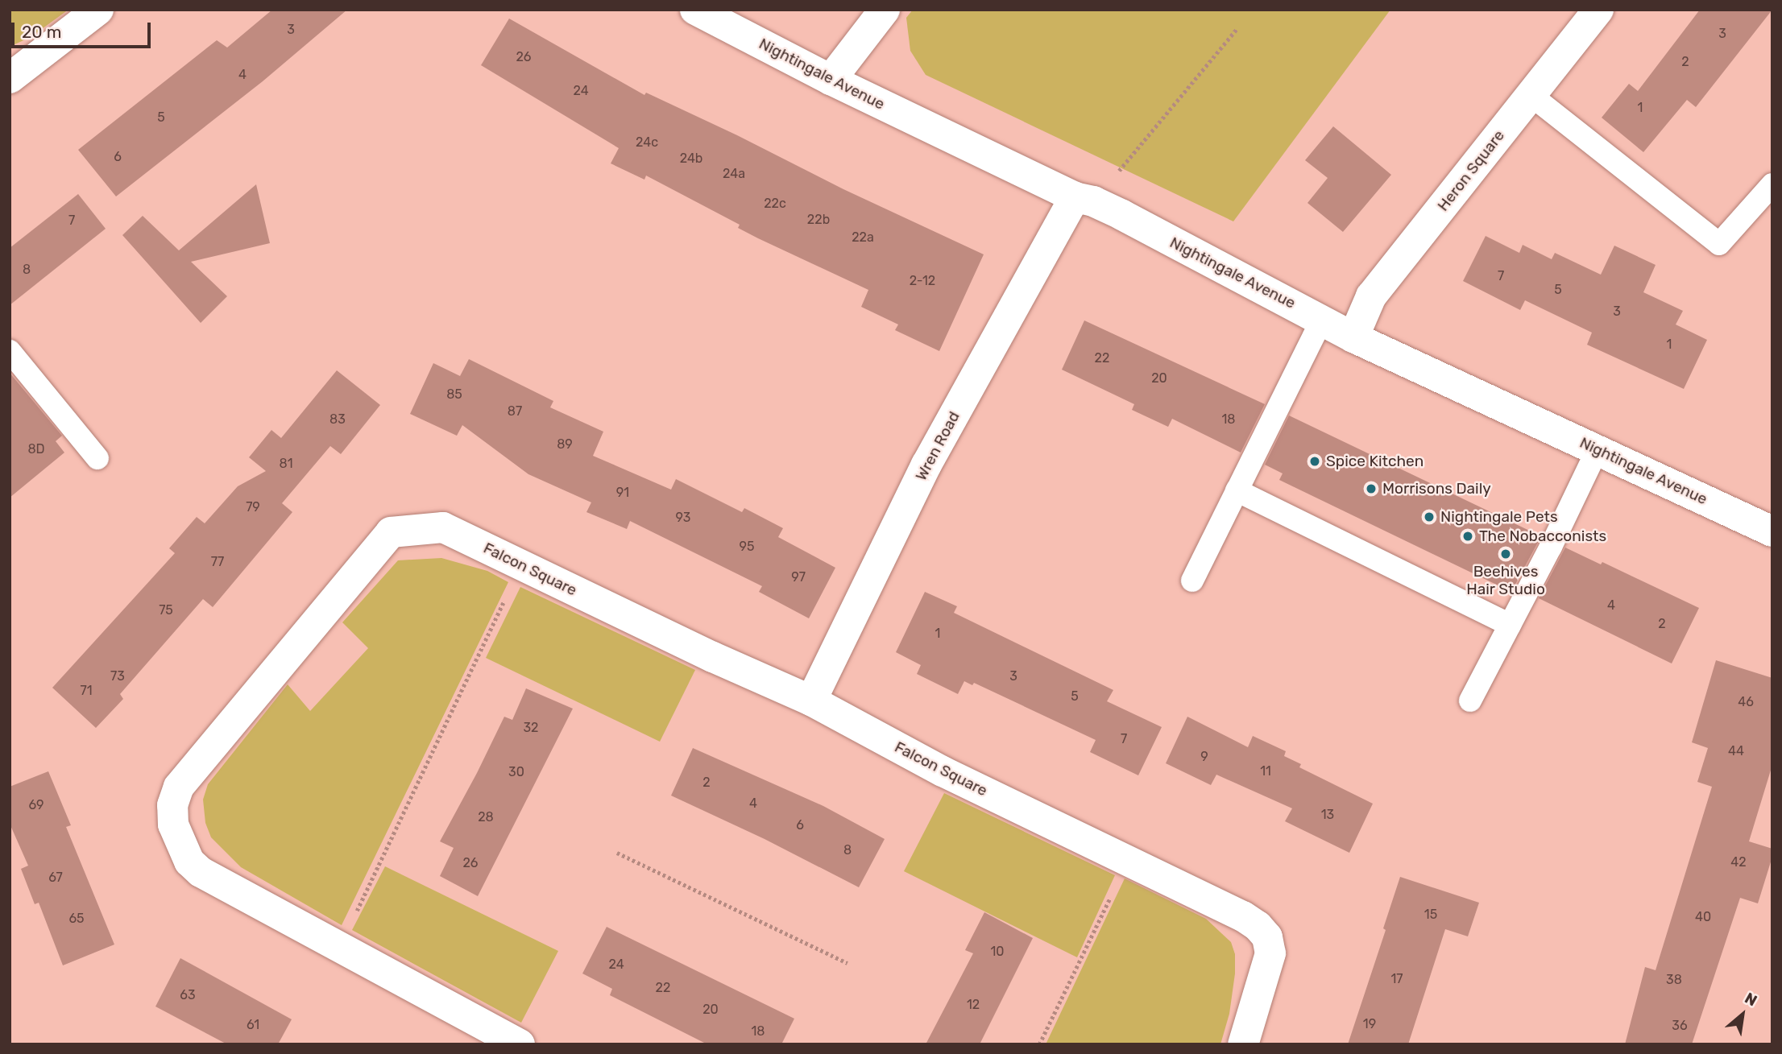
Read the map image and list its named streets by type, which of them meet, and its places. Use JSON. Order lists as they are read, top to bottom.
{
  "streets": {
    "street": [
      "Nightingale Avenue",
      "Heron Square",
      "Wren Road",
      "Falcon Square"
    ]
  },
  "crossings": [
    ["Nightingale Avenue", "Heron Square"],
    ["Nightingale Avenue", "Wren Road"],
    ["Wren Road", "Falcon Square"]
  ],
  "places": [
    "Spice Kitchen",
    "Morrisons Daily",
    "Nightingale Pets",
    "The Nobacconists",
    "Beehives Hair Studio"
  ],
  "house_numbers": [
    "3",
    "3",
    "26",
    "2",
    "4",
    "24",
    "1",
    "5",
    "24c",
    "6",
    "24b",
    "24a",
    "22c",
    "22b",
    "7",
    "22a",
    "8",
    "7",
    "2-12",
    "5",
    "3",
    "1",
    "22",
    "20",
    "85",
    "87",
    "83",
    "18",
    "89",
    "8D",
    "81",
    "91",
    "79",
    "93",
    "95",
    "77",
    "97",
    "4",
    "75",
    "2",
    "1",
    "73",
    "3",
    "71",
    "5",
    "46",
    "32",
    "7",
    "44",
    "9",
    "11",
    "30",
    "2",
    "4",
    "69",
    "13",
    "28",
    "6",
    "8",
    "42",
    "26",
    "67",
    "15",
    "40",
    "65",
    "10",
    "24",
    "17",
    "38",
    "22",
    "63",
    "12",
    "20",
    "19",
    "61",
    "36",
    "18"
  ],
  "scale_bar": "20 m",
  "north": "top right"
}
